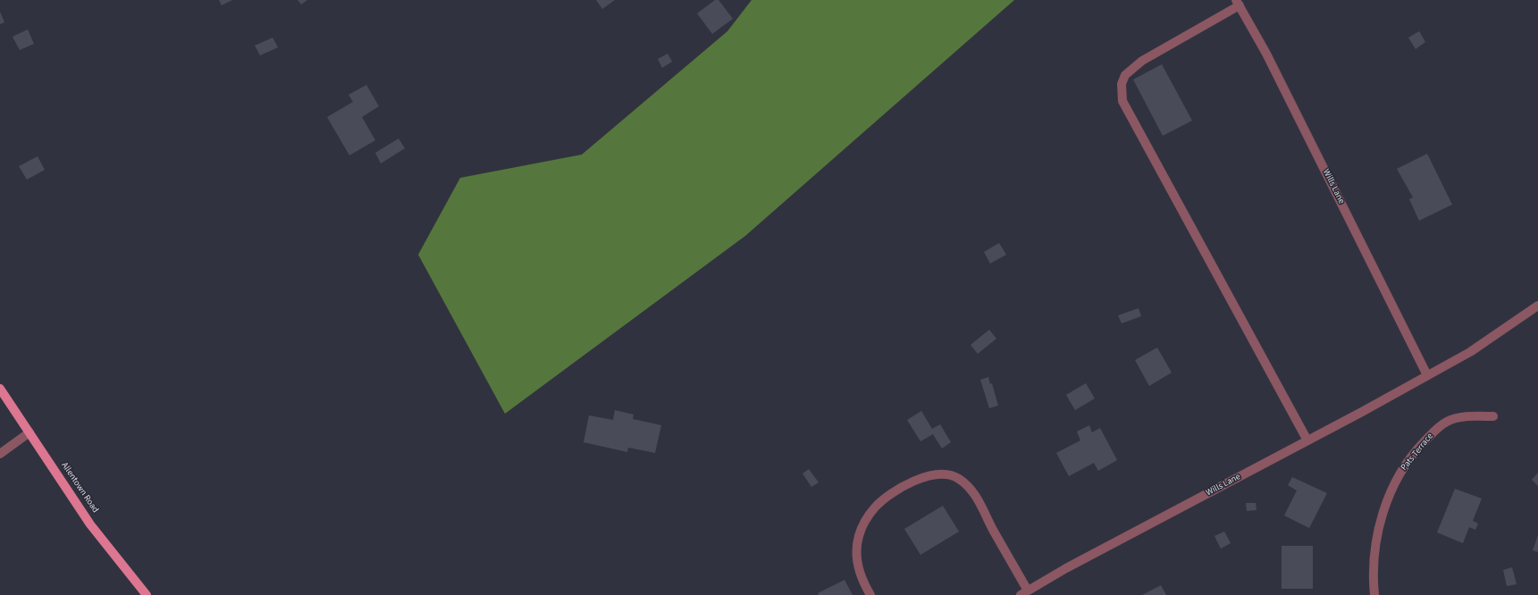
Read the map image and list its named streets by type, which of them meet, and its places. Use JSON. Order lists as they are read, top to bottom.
{
  "streets": {
    "main road": ["Allentown Road"],
    "street": ["Wills Lane", "Pats Terrace"]
  }
}
